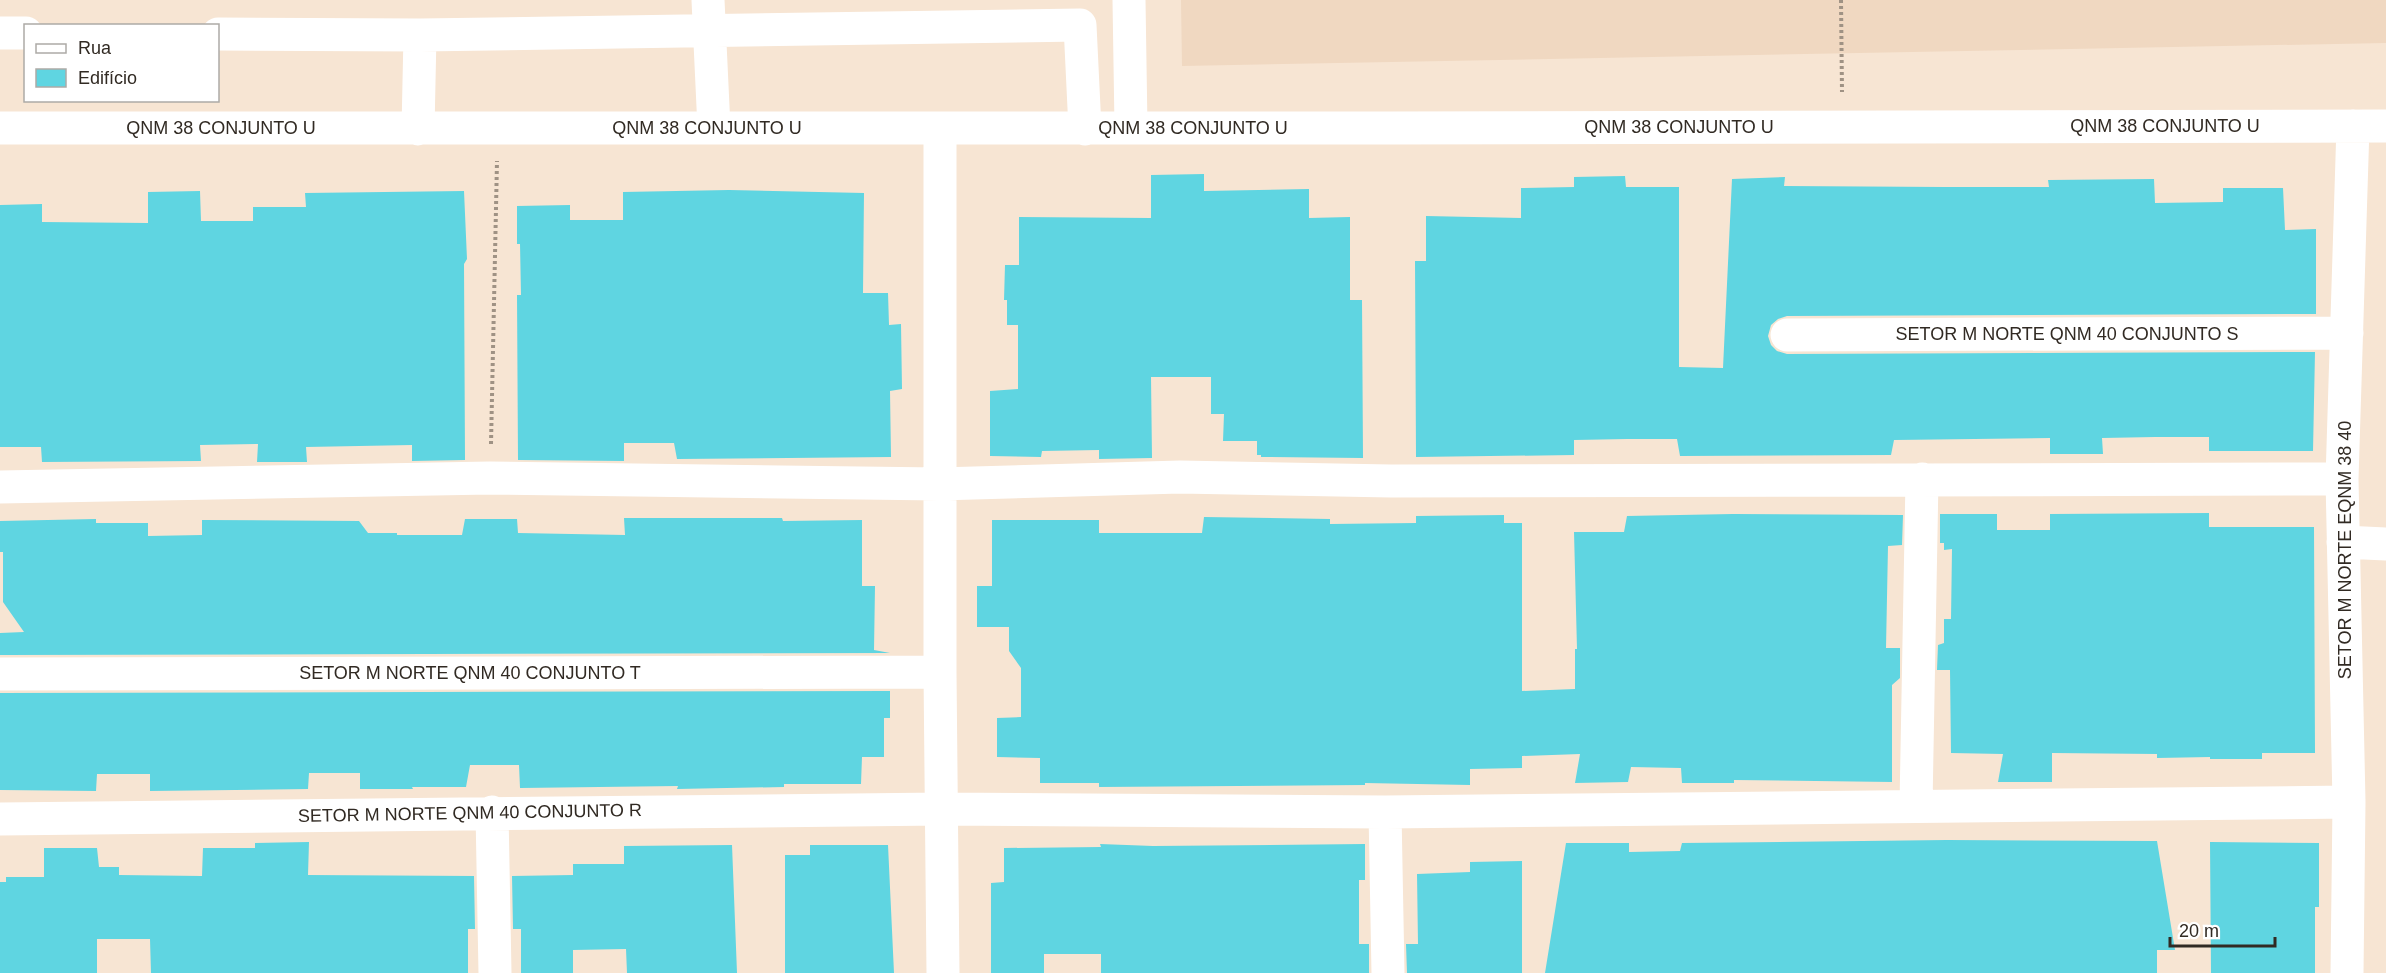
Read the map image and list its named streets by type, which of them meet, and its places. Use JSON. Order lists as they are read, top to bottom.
{
  "streets": {
    "street": [
      "QNM 38 CONJUNTO U",
      "SETOR M NORTE QNM 40 CONJUNTO S",
      "SETOR M NORTE EQNM 38 40",
      "SETOR M NORTE QNM 40 CONJUNTO T",
      "SETOR M NORTE QNM 40 CONJUNTO R"
    ]
  },
  "crossings": [
    ["QNM 38 CONJUNTO U", "SETOR M NORTE EQNM 38 40"],
    ["SETOR M NORTE QNM 40 CONJUNTO S", "SETOR M NORTE EQNM 38 40"],
    ["SETOR M NORTE EQNM 38 40", "SETOR M NORTE QNM 40 CONJUNTO R"]
  ],
  "legend": ["Rua", "Edifício"],
  "scale_bar": "20 m"
}
